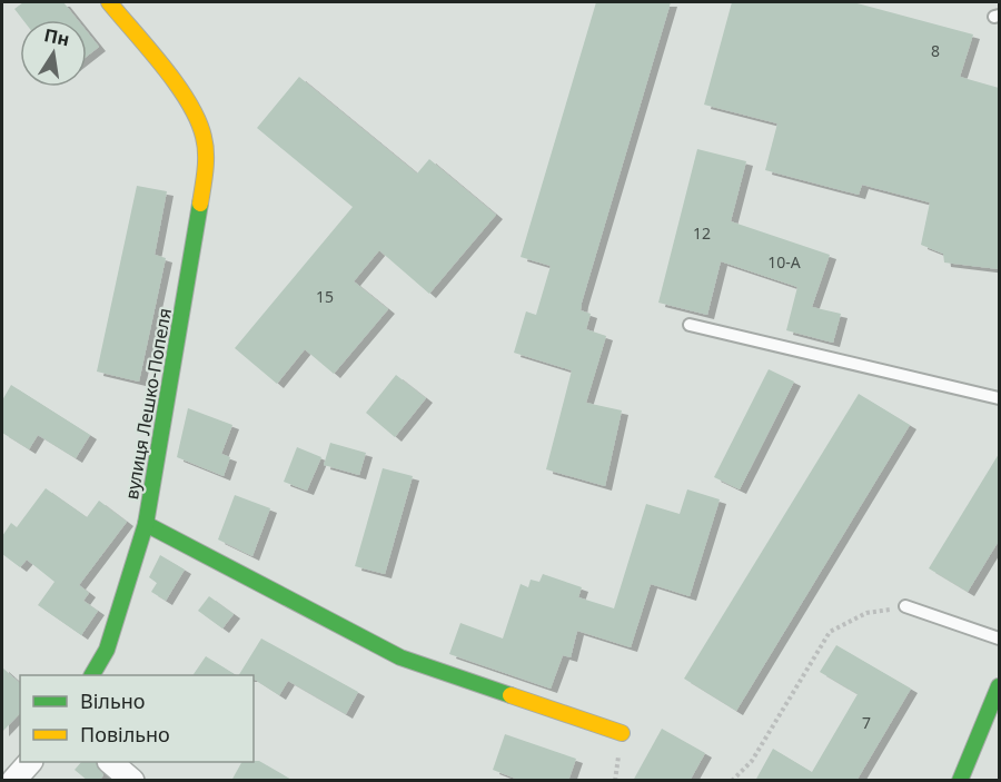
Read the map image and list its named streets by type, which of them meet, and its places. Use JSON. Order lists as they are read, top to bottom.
{
  "streets": {
    "street": ["вулиця Лешко-Попеля"]
  },
  "house_numbers": [
    "8",
    "12",
    "10-А",
    "15",
    "7"
  ],
  "legend": ["Вільно", "Повільно"],
  "north": "top"
}
